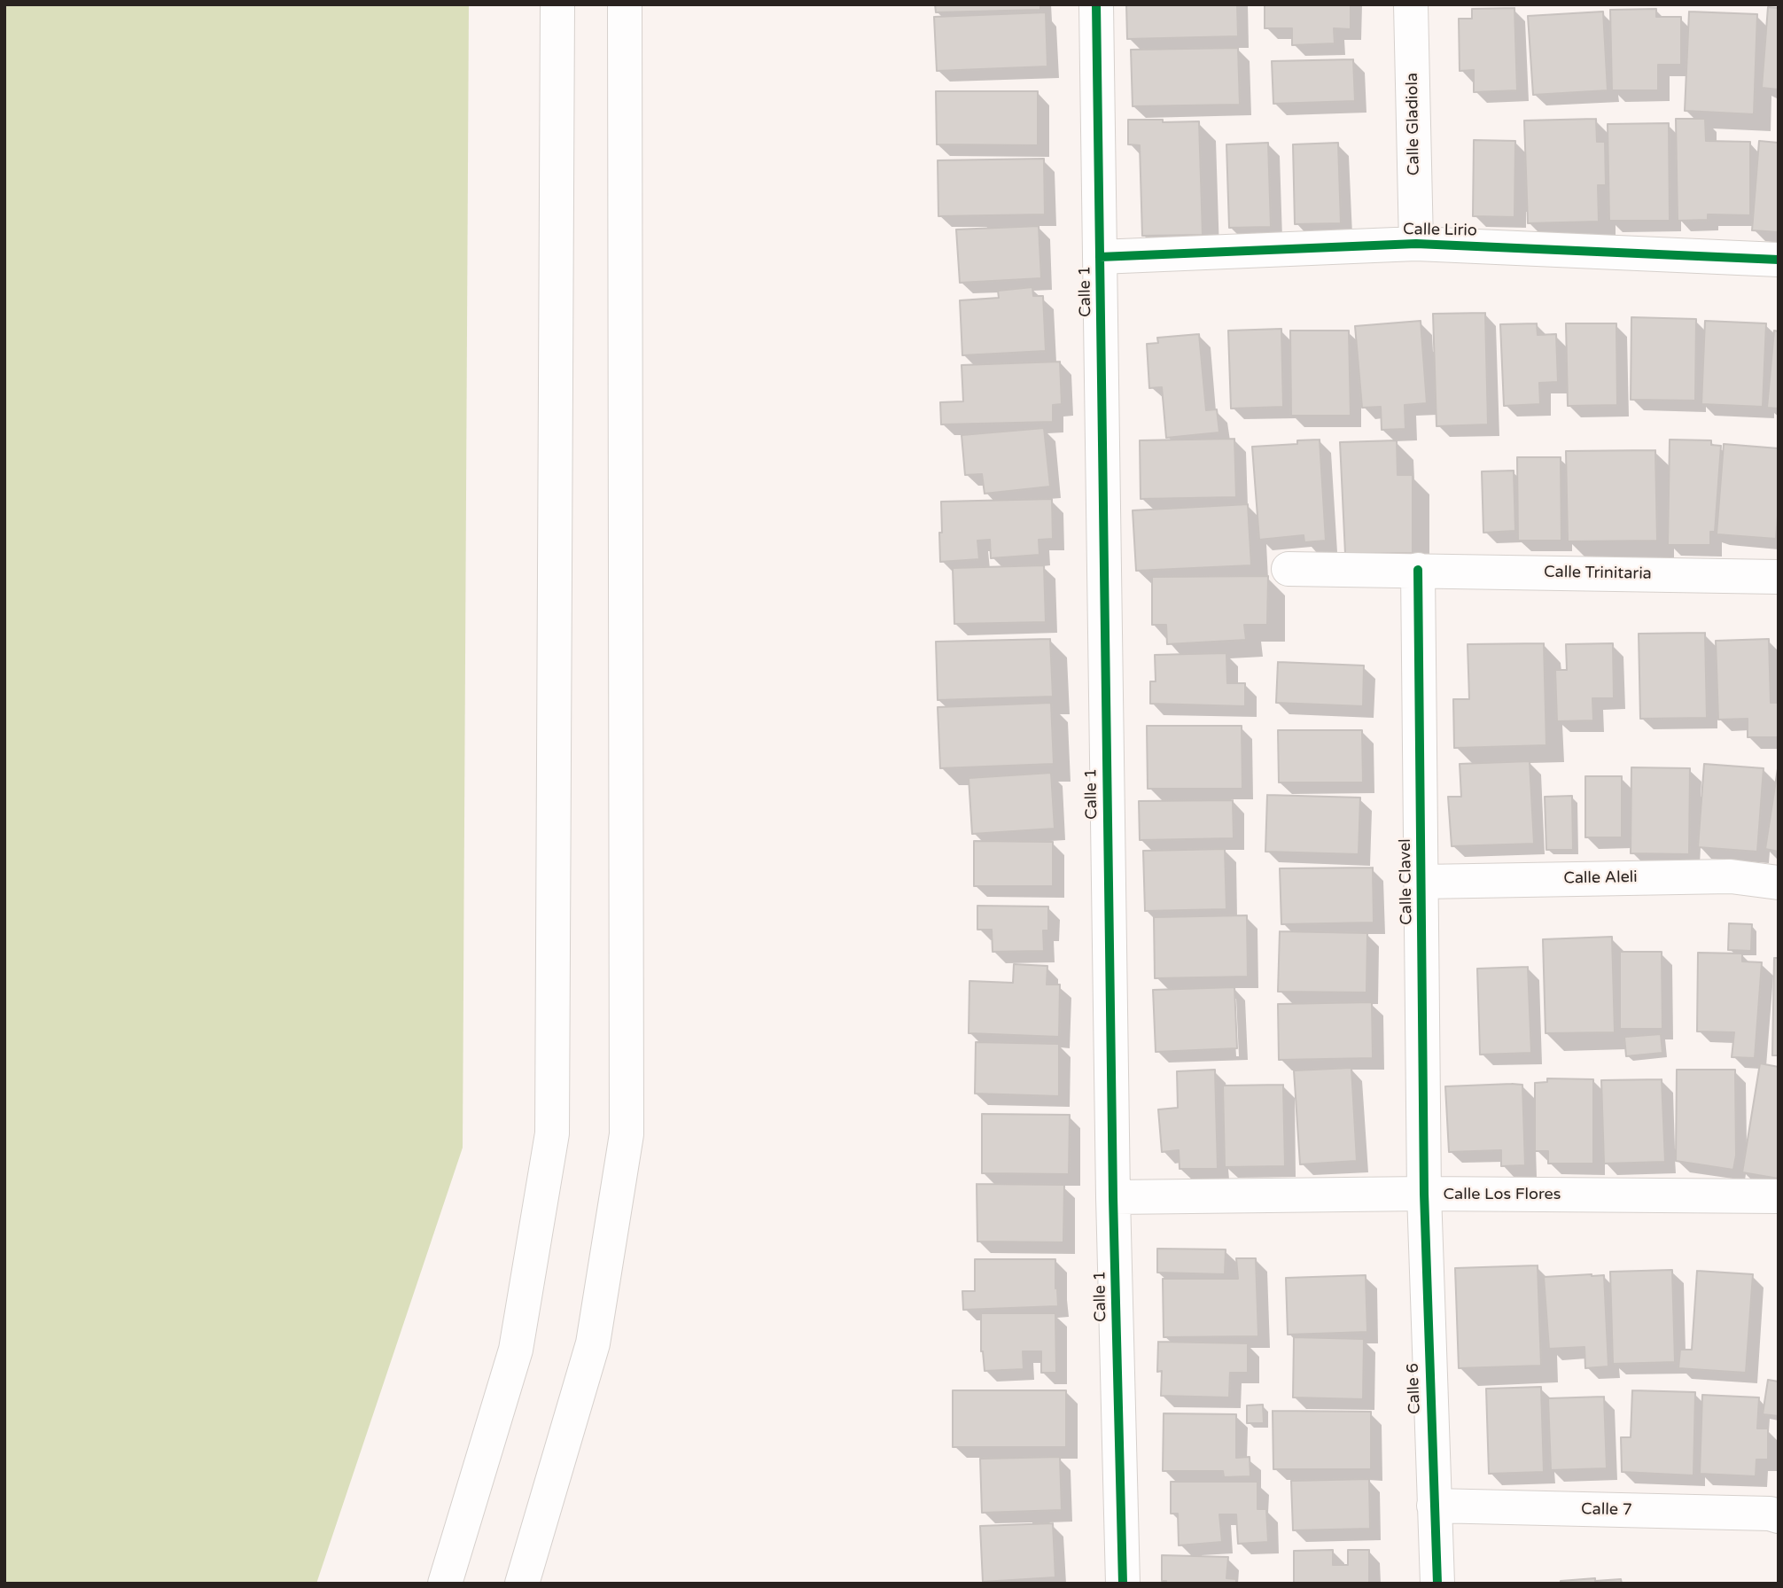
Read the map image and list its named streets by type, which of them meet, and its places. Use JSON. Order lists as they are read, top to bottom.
{
  "streets": {
    "street": [
      "Calle Gladiola",
      "Calle Lirio",
      "Calle 1",
      "Calle Trinitaria",
      "Calle Aleli",
      "Calle Clavel",
      "Calle Los Flores",
      "Calle 6",
      "Calle 7"
    ]
  },
  "crossings": [
    ["Calle Gladiola", "Calle Lirio"],
    ["Calle Lirio", "Calle 1"],
    ["Calle 1", "Calle Los Flores"],
    ["Calle Trinitaria", "Calle Clavel"],
    ["Calle Aleli", "Calle Clavel"],
    ["Calle Clavel", "Calle Los Flores"],
    ["Calle Clavel", "Calle 6"],
    ["Calle Los Flores", "Calle 6"],
    ["Calle 6", "Calle 7"]
  ]
}
